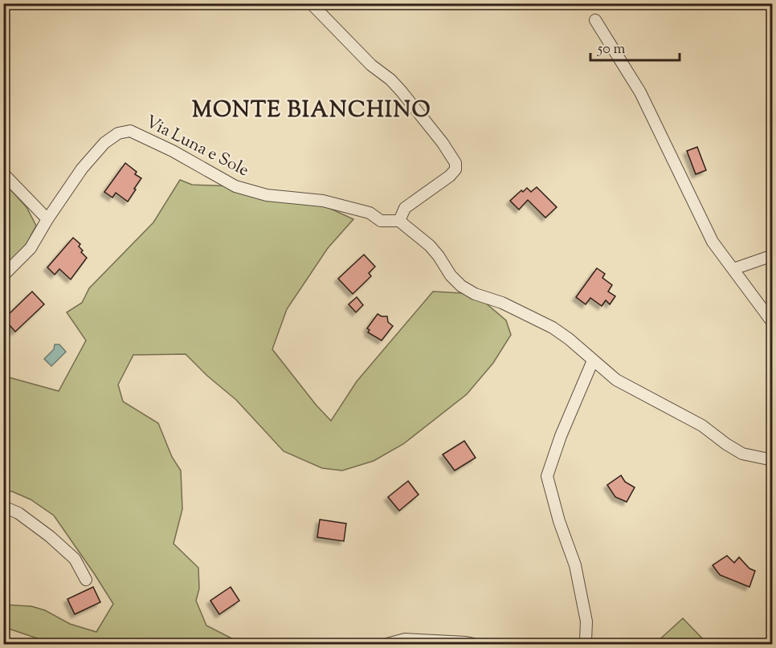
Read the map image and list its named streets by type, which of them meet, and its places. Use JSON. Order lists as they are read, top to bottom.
{
  "streets": {
    "street": ["Via Luna e Sole"]
  },
  "districts": ["MONTE BIANCHINO"],
  "scale_bar": "50 m"
}
